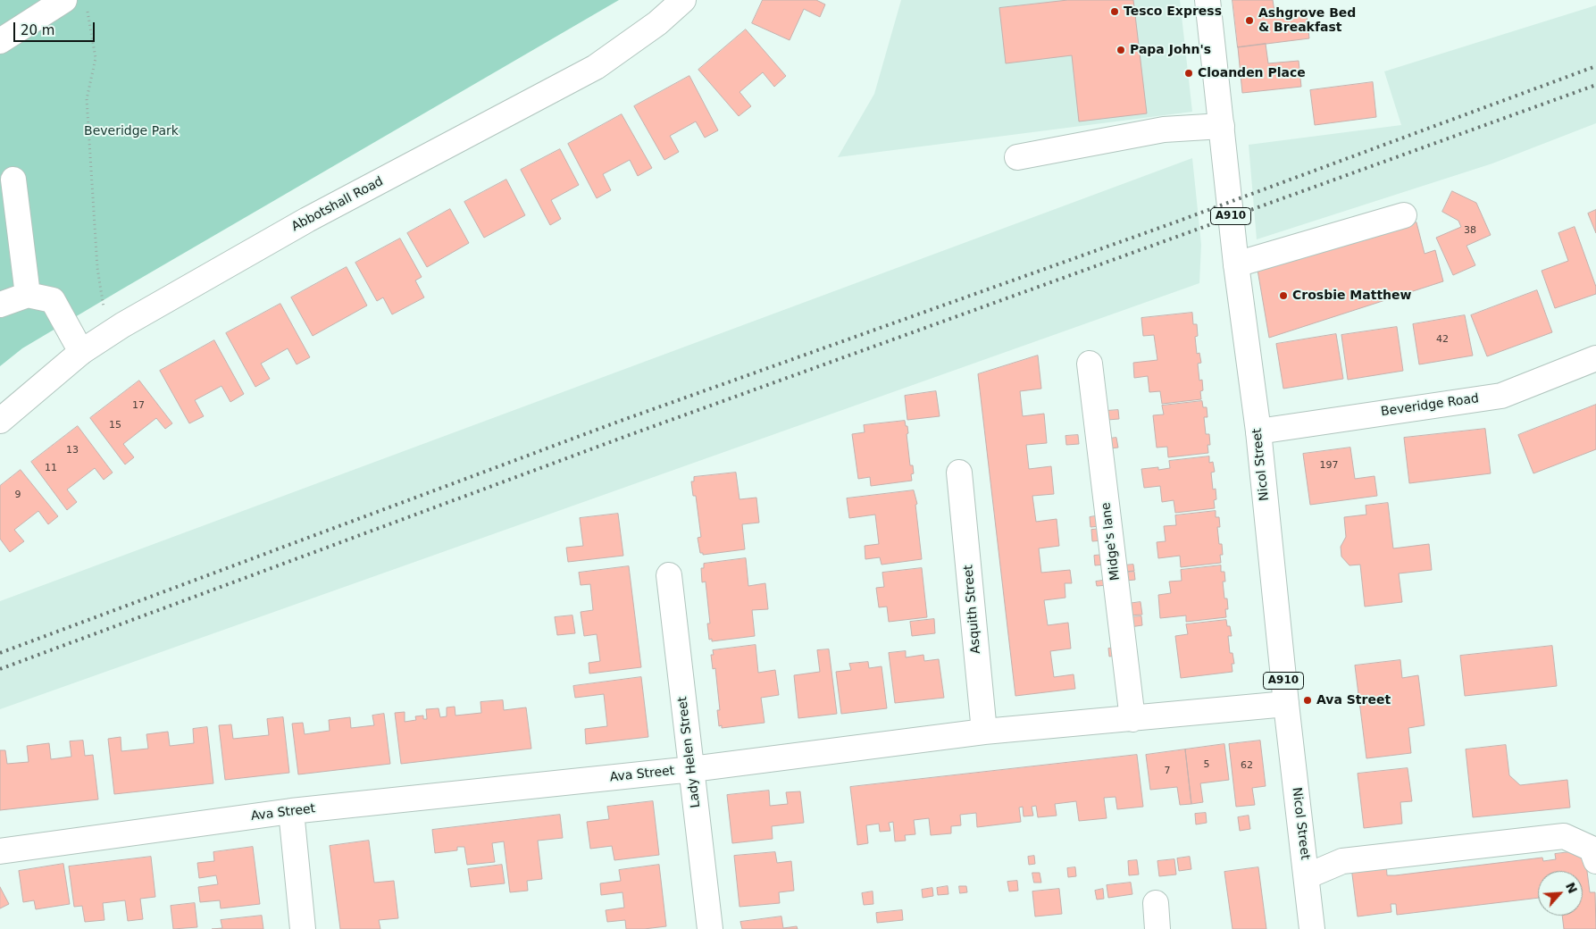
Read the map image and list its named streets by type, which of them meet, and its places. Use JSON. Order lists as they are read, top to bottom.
{
  "streets": {
    "street": [
      "Abbotshall Road",
      "A910",
      "Beveridge Road",
      "Nicol Street",
      "Midge's lane",
      "Asquith Street",
      "Lady Helen Street",
      "Ava Street"
    ]
  },
  "crossings": [
    ["Beveridge Road", "Nicol Street"],
    ["Nicol Street", "Ava Street"],
    ["Midge's lane", "Ava Street"],
    ["Asquith Street", "Ava Street"],
    ["Lady Helen Street", "Ava Street"]
  ],
  "parks": ["Beveridge Park"],
  "places": [
    "Tesco Express",
    "Ashgrove Bed & Breakfast",
    "Papa John's",
    "Cloanden Place",
    "Crosbie Matthew",
    "Ava Street"
  ],
  "house_numbers": [
    "38",
    "42",
    "17",
    "15",
    "13",
    "197",
    "11",
    "9",
    "5",
    "62",
    "7"
  ],
  "scale_bar": "20 m",
  "north": "top right"
}
